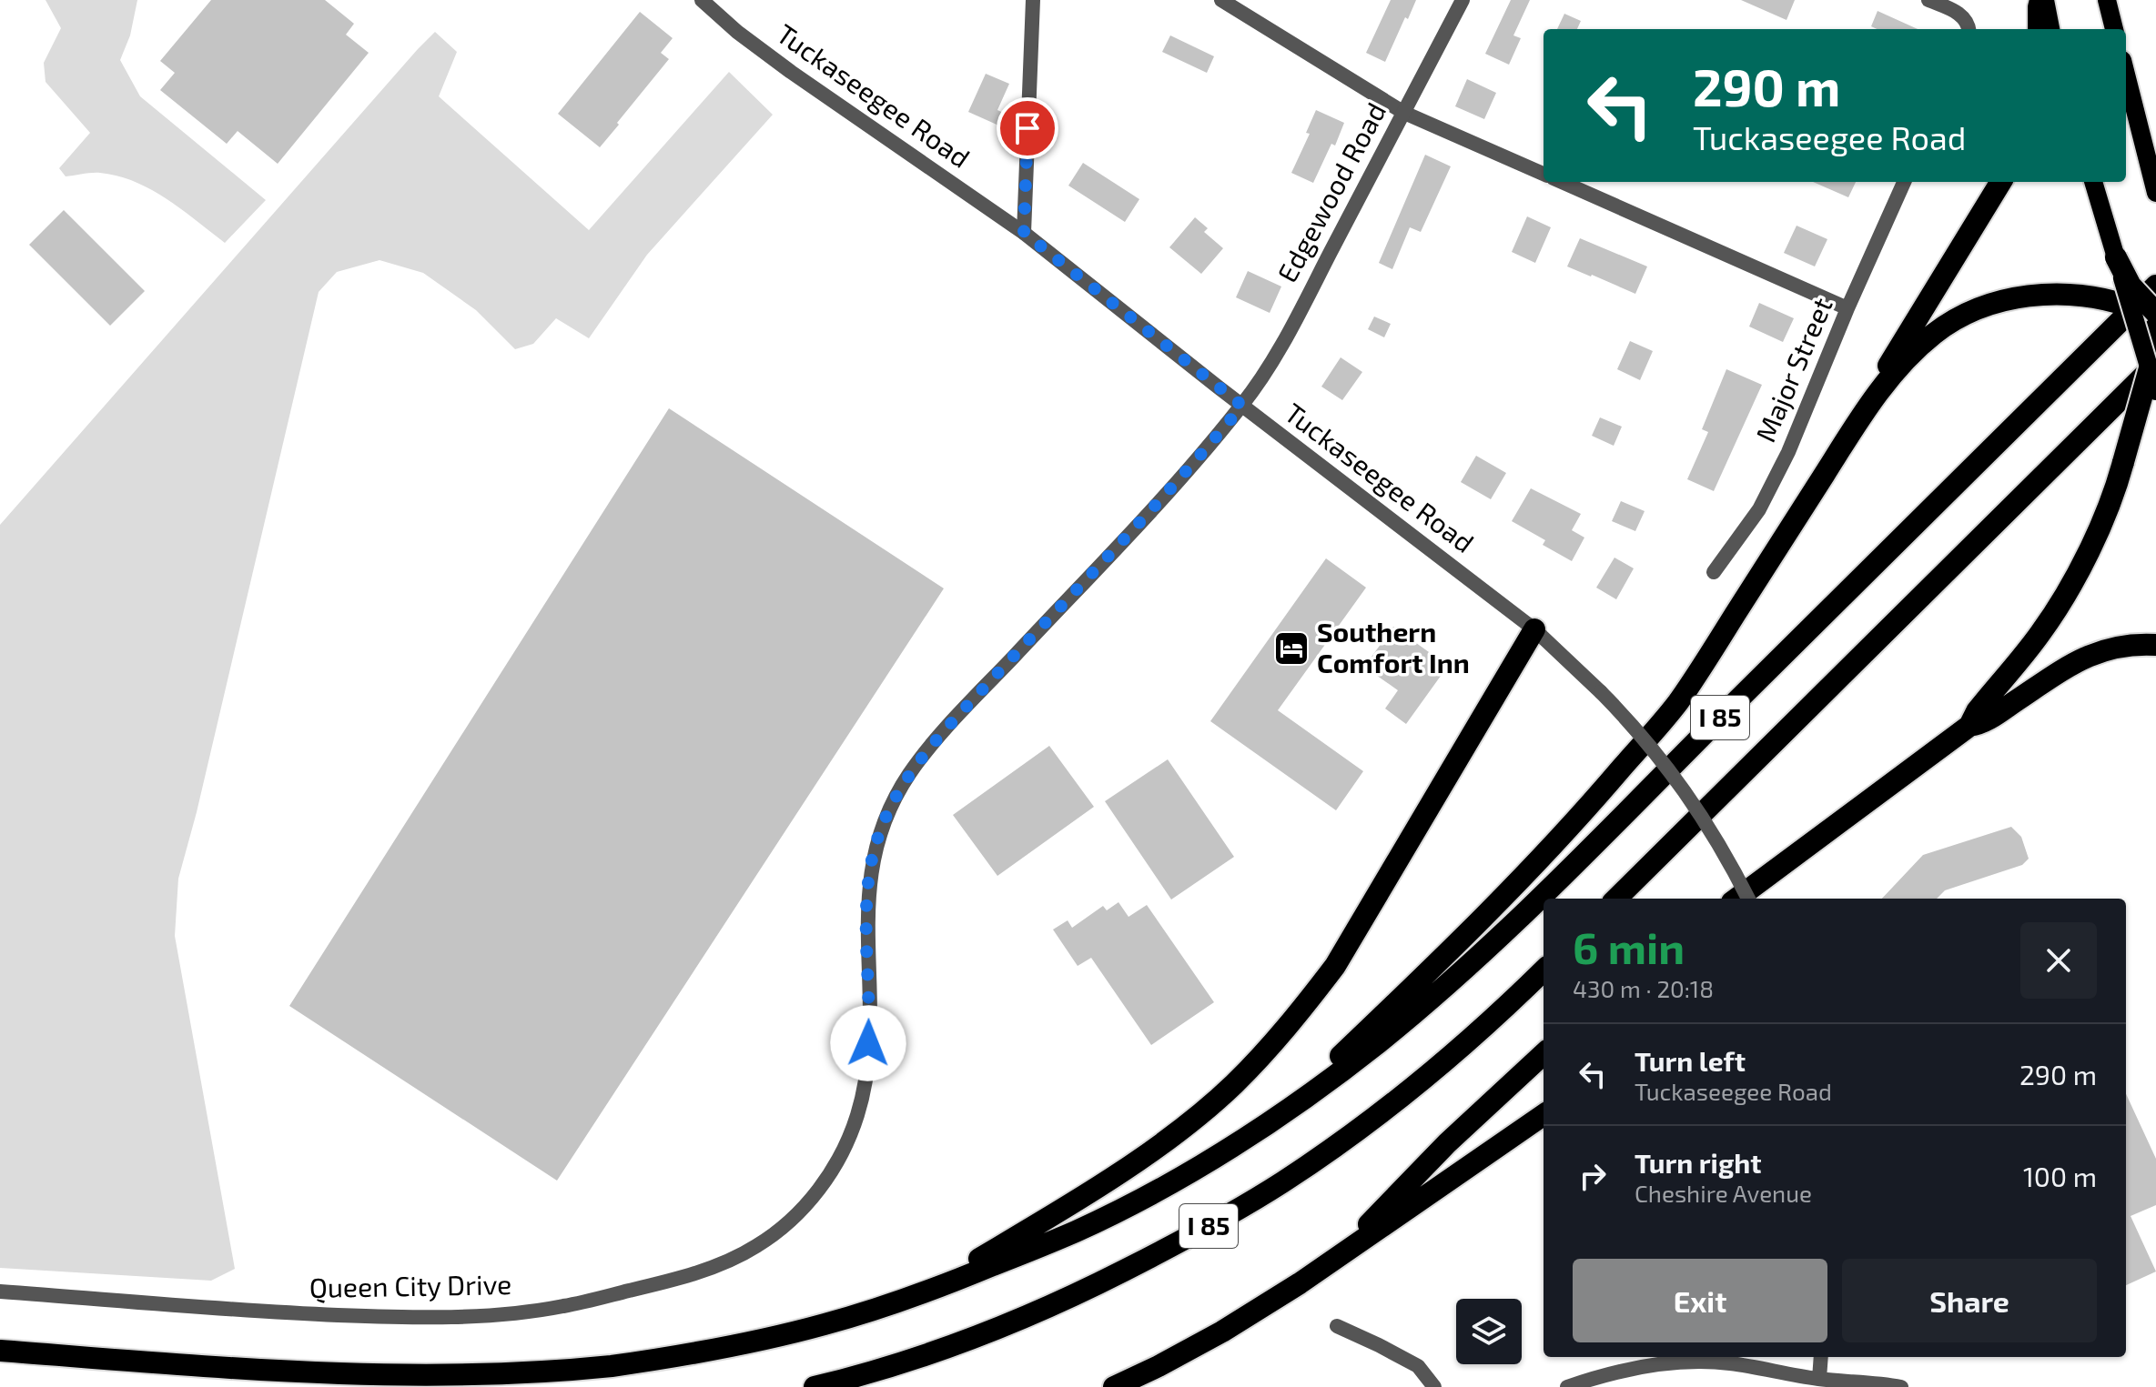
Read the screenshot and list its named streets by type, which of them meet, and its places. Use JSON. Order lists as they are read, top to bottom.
{
  "streets": {
    "highway": ["I 85"],
    "street": [
      "Tuckaseegee Road",
      "Edgewood Road",
      "Major Street",
      "Queen City Drive"
    ]
  },
  "crossings": [
    ["Tuckaseegee Road", "Edgewood Road"],
    ["Tuckaseegee Road", "Queen City Drive"],
    ["Edgewood Road", "Queen City Drive"]
  ],
  "places": {
    "hotel": ["Southern Comfort Inn"]
  },
  "page": {
    "turn": ["290 m", "Tuckaseegee Road"],
    "heading": ["6 min", "430 m · 20:18"],
    "list": [
      {
        "name": "Turn left",
        "note": "Tuckaseegee Road",
        "value": "290 m"
      },
      {
        "name": "Turn right",
        "note": "Cheshire Avenue",
        "value": "100 m"
      }
    ],
    "buttons": ["Exit", "Share"]
  }
}
